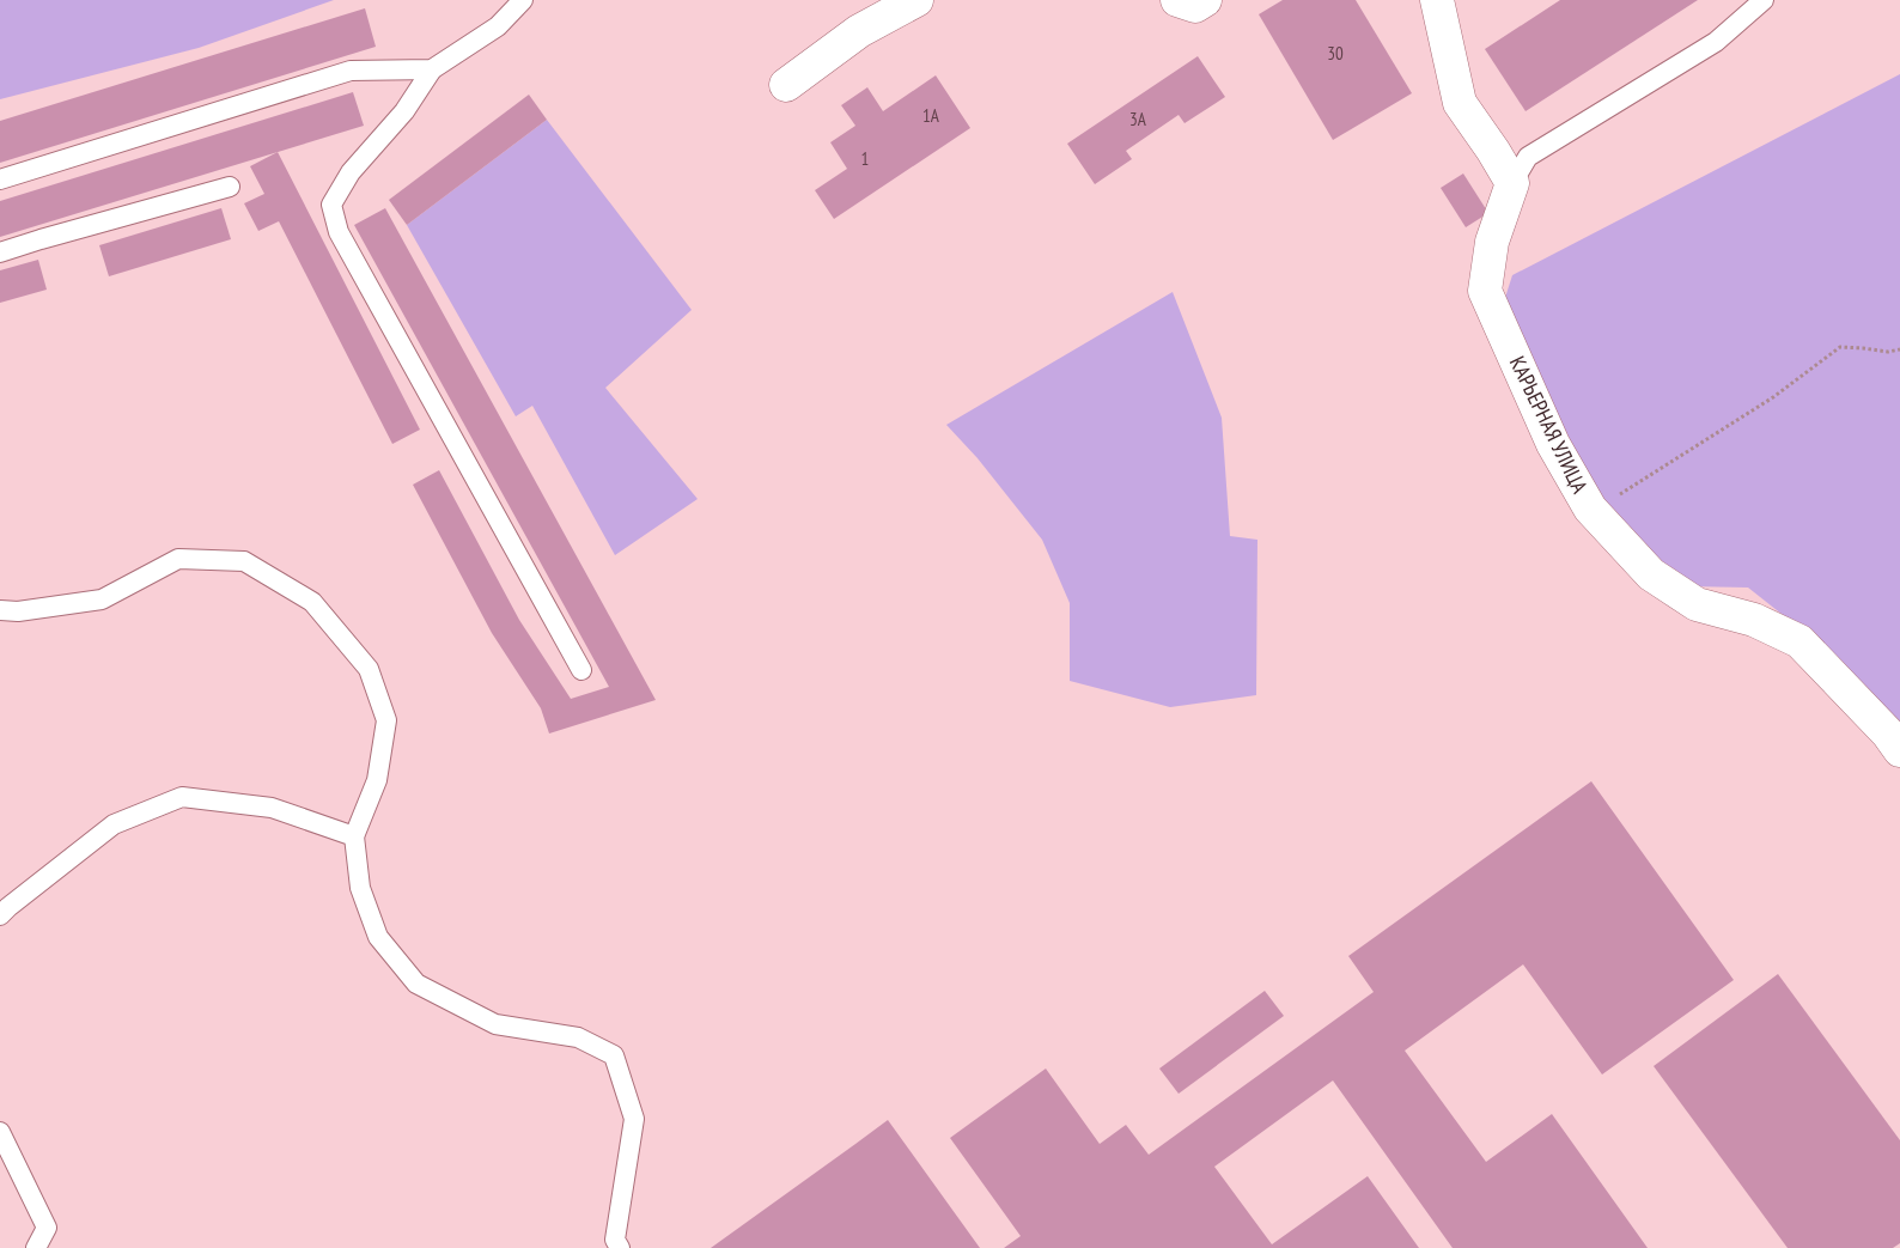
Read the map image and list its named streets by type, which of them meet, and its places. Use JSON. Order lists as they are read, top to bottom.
{
  "streets": {
    "street": ["КАРЬЕРНАЯ УЛИЦА"]
  },
  "house_numbers": [
    "30",
    "1А",
    "3А",
    "1"
  ]
}
